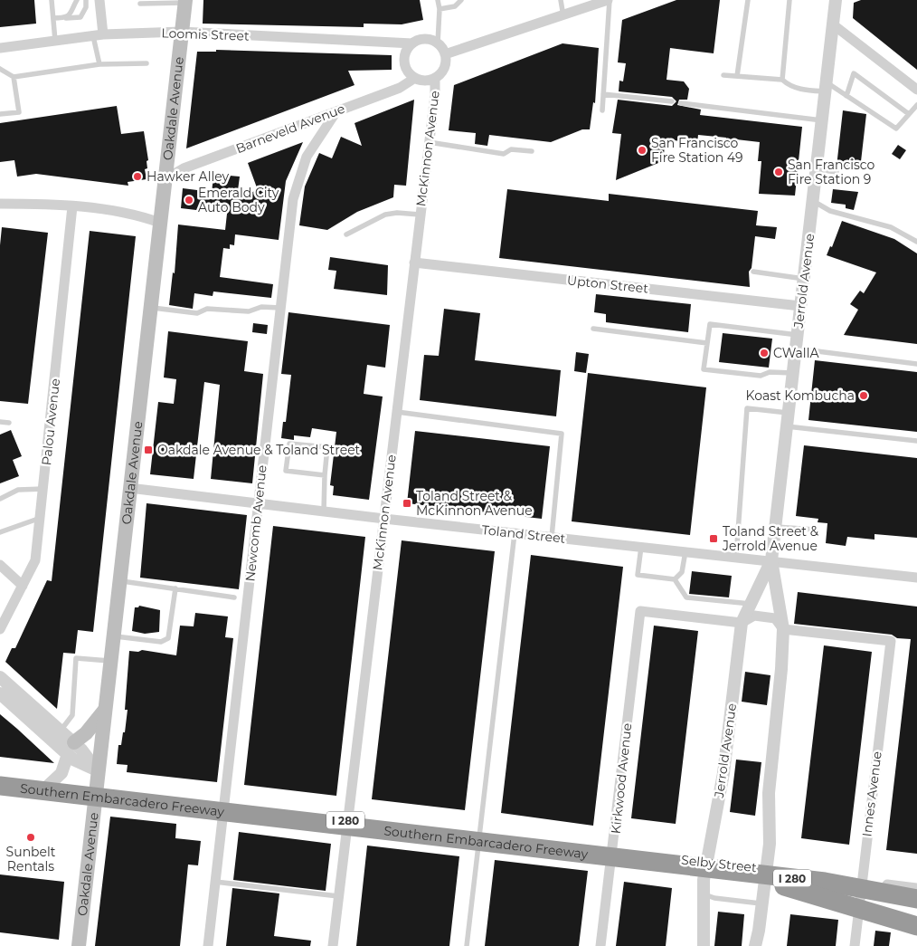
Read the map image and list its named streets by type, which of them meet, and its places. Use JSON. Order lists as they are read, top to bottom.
{
  "streets": {
    "highway": ["Southern Embarcadero Freeway", "I 280"],
    "main road": ["Oakdale Avenue"],
    "street": [
      "Loomis Street",
      "Barneveld Avenue",
      "McKinnon Avenue",
      "Jerrold Avenue",
      "Upton Street",
      "Palou Avenue",
      "Newcomb Avenue",
      "Toland Street",
      "Kirkwood Avenue",
      "Innes Avenue",
      "Selby Street"
    ]
  },
  "crossings": [
    ["Loomis Street", "Oakdale Avenue"],
    ["Loomis Street", "Barneveld Avenue"],
    ["Loomis Street", "McKinnon Avenue"],
    ["Oakdale Avenue", "Barneveld Avenue"],
    ["Oakdale Avenue", "Toland Street"],
    ["Barneveld Avenue", "McKinnon Avenue"],
    ["Barneveld Avenue", "Newcomb Avenue"],
    ["McKinnon Avenue", "Upton Street"],
    ["McKinnon Avenue", "Toland Street"],
    ["Jerrold Avenue", "Upton Street"],
    ["Jerrold Avenue", "Toland Street"],
    ["Jerrold Avenue", "Kirkwood Avenue"],
    ["Jerrold Avenue", "Innes Avenue"],
    ["Jerrold Avenue", "Selby Street"],
    ["Newcomb Avenue", "Toland Street"],
    ["Innes Avenue", "Selby Street"],
    ["Southern Embarcadero Freeway", "Selby Street"]
  ],
  "places": {
    "other": [
      "San Francisco Fire Station 49",
      "San Francisco Fire Station 9",
      "Hawker Alley",
      "Emerald City Auto Body",
      "CWallA",
      "Koast Kombucha",
      "Sunbelt Rentals"
    ],
    "transit": ["Oakdale Avenue & Toland Street", "Toland Street & McKinnon Avenue", "Toland Street & Jerrold Avenue"]
  }
}
